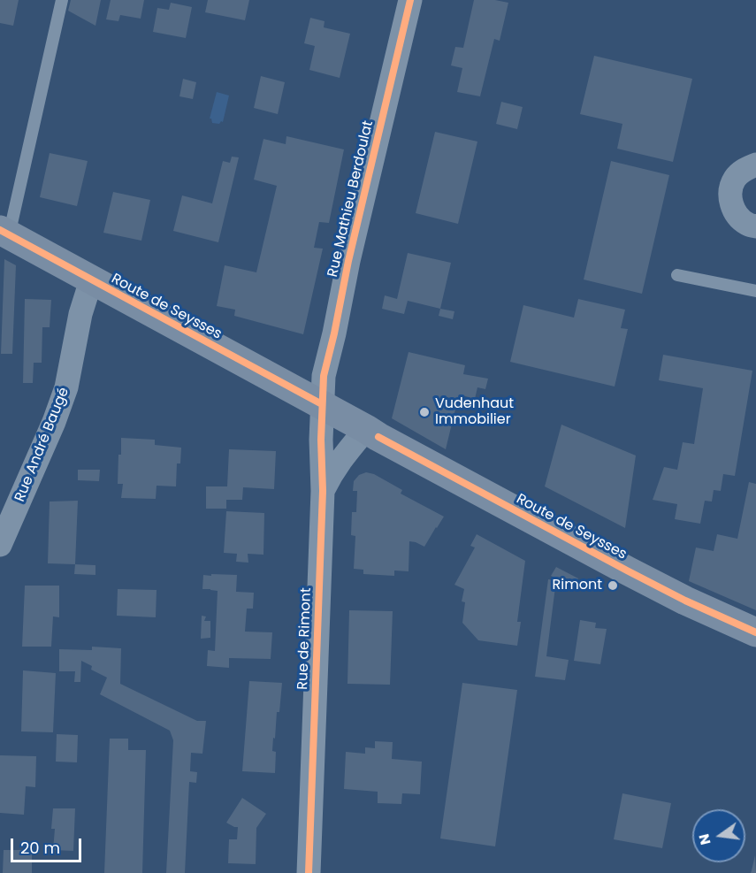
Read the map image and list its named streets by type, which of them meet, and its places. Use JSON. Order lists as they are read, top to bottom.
{
  "streets": {
    "main road": ["Route de Seysses"],
    "street": ["Rue Mathieu Berdoulat", "Rue André Baugé", "Rue de Rimont"]
  },
  "crossings": [
    ["Rue Mathieu Berdoulat", "Route de Seysses"],
    ["Rue Mathieu Berdoulat", "Rue de Rimont"],
    ["Route de Seysses", "Rue André Baugé"],
    ["Route de Seysses", "Rue de Rimont"]
  ],
  "places": ["Vudenhaut Immobilier", "Rimont"],
  "scale_bar": "20 m",
  "north": "left"
}
